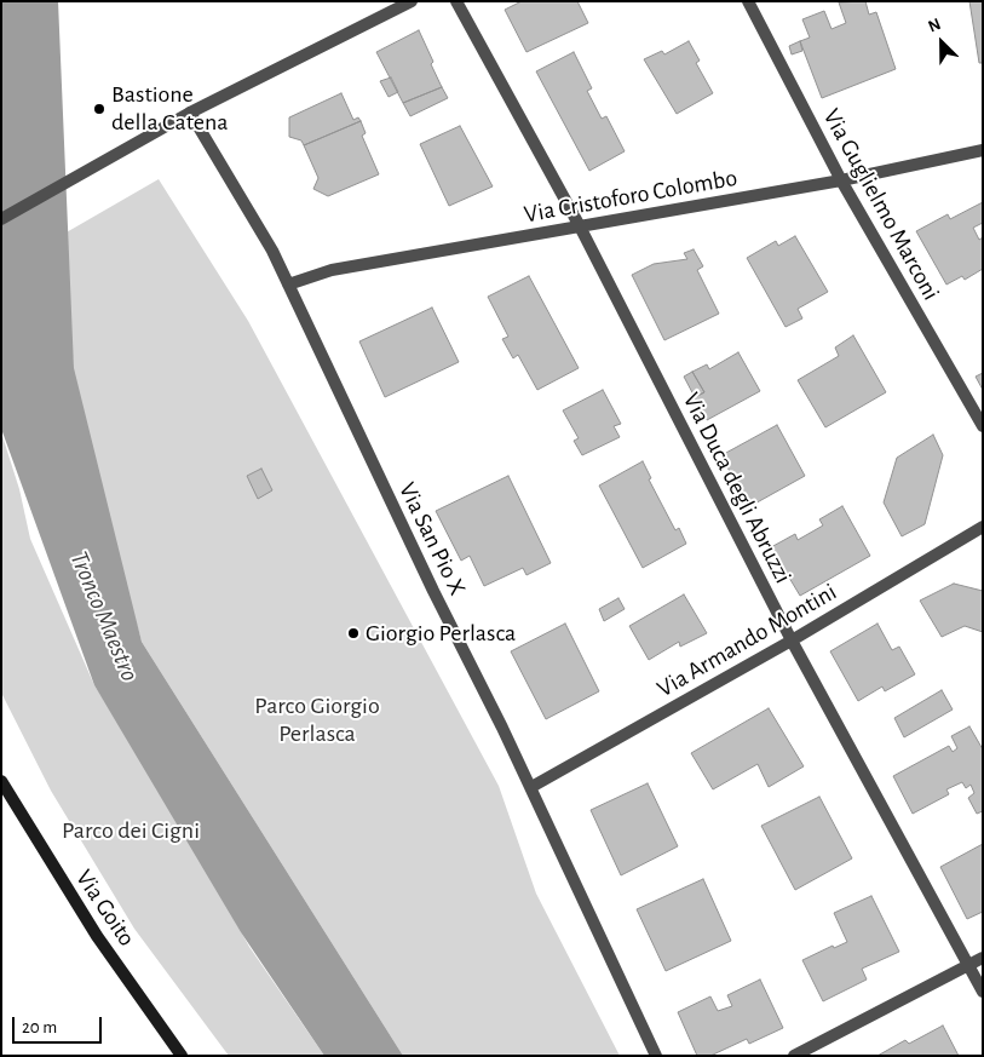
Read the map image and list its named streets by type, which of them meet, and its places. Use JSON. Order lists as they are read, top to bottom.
{
  "streets": {
    "main road": ["Via Goito"],
    "street": [
      "Via Cristoforo Colombo",
      "Via Guglielmo Marconi",
      "Via Duca degli Abruzzi",
      "Via San Pio X",
      "Via Armando Montini"
    ]
  },
  "crossings": [
    ["Via Cristoforo Colombo", "Via Guglielmo Marconi"],
    ["Via Cristoforo Colombo", "Via Duca degli Abruzzi"],
    ["Via Cristoforo Colombo", "Via San Pio X"],
    ["Via Duca degli Abruzzi", "Via Armando Montini"],
    ["Via San Pio X", "Via Armando Montini"]
  ],
  "water": ["Tronco Maestro"],
  "parks": ["Parco Giorgio Perlasca", "Parco dei Cigni"],
  "places": ["Bastione della Catena", "Giorgio Perlasca"],
  "scale_bar": "20 m",
  "north": "top left"
}
